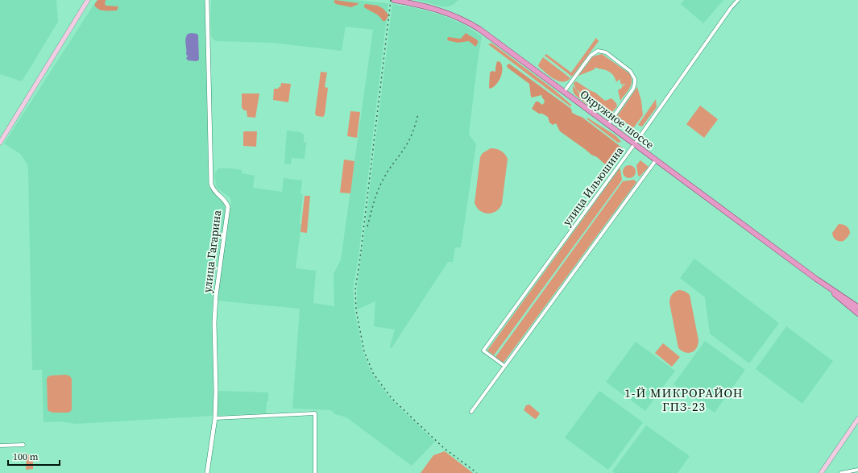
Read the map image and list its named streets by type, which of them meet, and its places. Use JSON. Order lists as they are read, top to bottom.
{
  "streets": {
    "main road": ["Окружное шоссе"],
    "street": ["улица Ильюшина", "улица Гагарина"]
  },
  "crossings": [
    ["Окружное шоссе", "улица Ильюшина"]
  ],
  "districts": ["1-Й МИКРОРАЙОН ГПЗ-23"],
  "scale_bar": "100 m"
}
